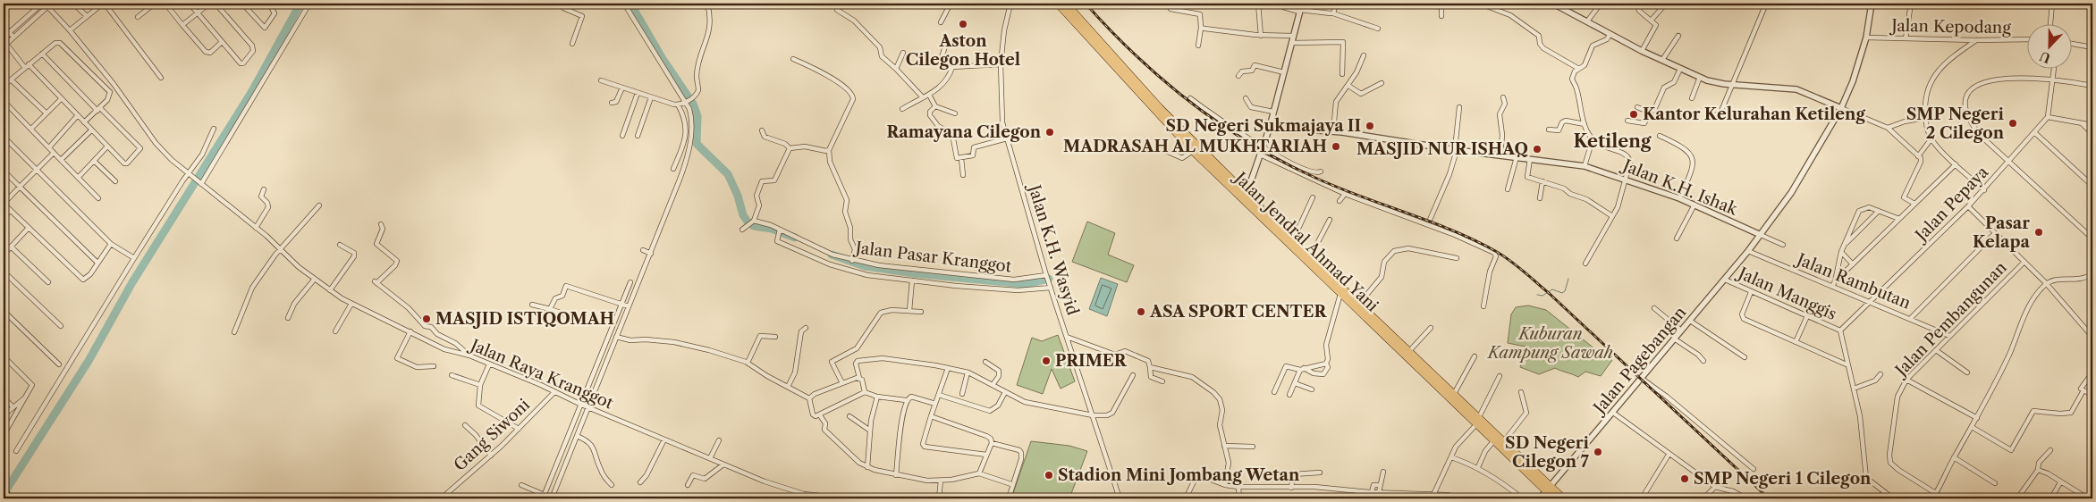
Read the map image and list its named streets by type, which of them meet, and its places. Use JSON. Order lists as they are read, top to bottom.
{
  "streets": {
    "highway": ["Jalan Jendral Ahmad Yani"],
    "street": [
      "Jalan Kepodang",
      "Jalan K.H. Ishak",
      "Jalan Pepaya",
      "Jalan K.H. Wasyid",
      "Jalan Pasar Kranggot",
      "Jalan Rambutan",
      "Jalan Manggis",
      "Jalan Pembangunan",
      "Jalan Pagebangan",
      "Jalan Raya Kranggot",
      "Gang Siwoni"
    ]
  },
  "crossings": [
    ["Jalan Kepodang", "Jalan Pagebangan"],
    ["Jalan K.H. Ishak", "Jalan Pagebangan"],
    ["Jalan Pepaya", "Jalan Rambutan"],
    ["Jalan Pepaya", "Jalan Manggis"],
    ["Jalan Jendral Ahmad Yani", "Jalan Pagebangan"],
    ["Jalan K.H. Wasyid", "Jalan Pasar Kranggot"],
    ["Jalan Rambutan", "Jalan Pembangunan"],
    ["Jalan Rambutan", "Jalan Pagebangan"],
    ["Jalan Manggis", "Jalan Pagebangan"],
    ["Jalan Raya Kranggot", "Gang Siwoni"]
  ],
  "districts": ["Ketileng"],
  "parks": ["Kuburan Kampung Sawah"],
  "places": [
    "Aston Cilegon Hotel",
    "Kantor Kelurahan Ketileng",
    "SMP Negeri 2 Cilegon",
    "SD Negeri Sukmajaya II",
    "Ramayana Cilegon",
    "MADRASAH AL MUKHTARIAH",
    "MASJID NUR ISHAQ",
    "Pasar Kelapa",
    "ASA SPORT CENTER",
    "MASJID ISTIQOMAH",
    "PRIMER",
    "SD Negeri Cilegon 7",
    "Stadion Mini Jombang Wetan",
    "SMP Negeri 1 Cilegon"
  ],
  "north": "bottom"
}
